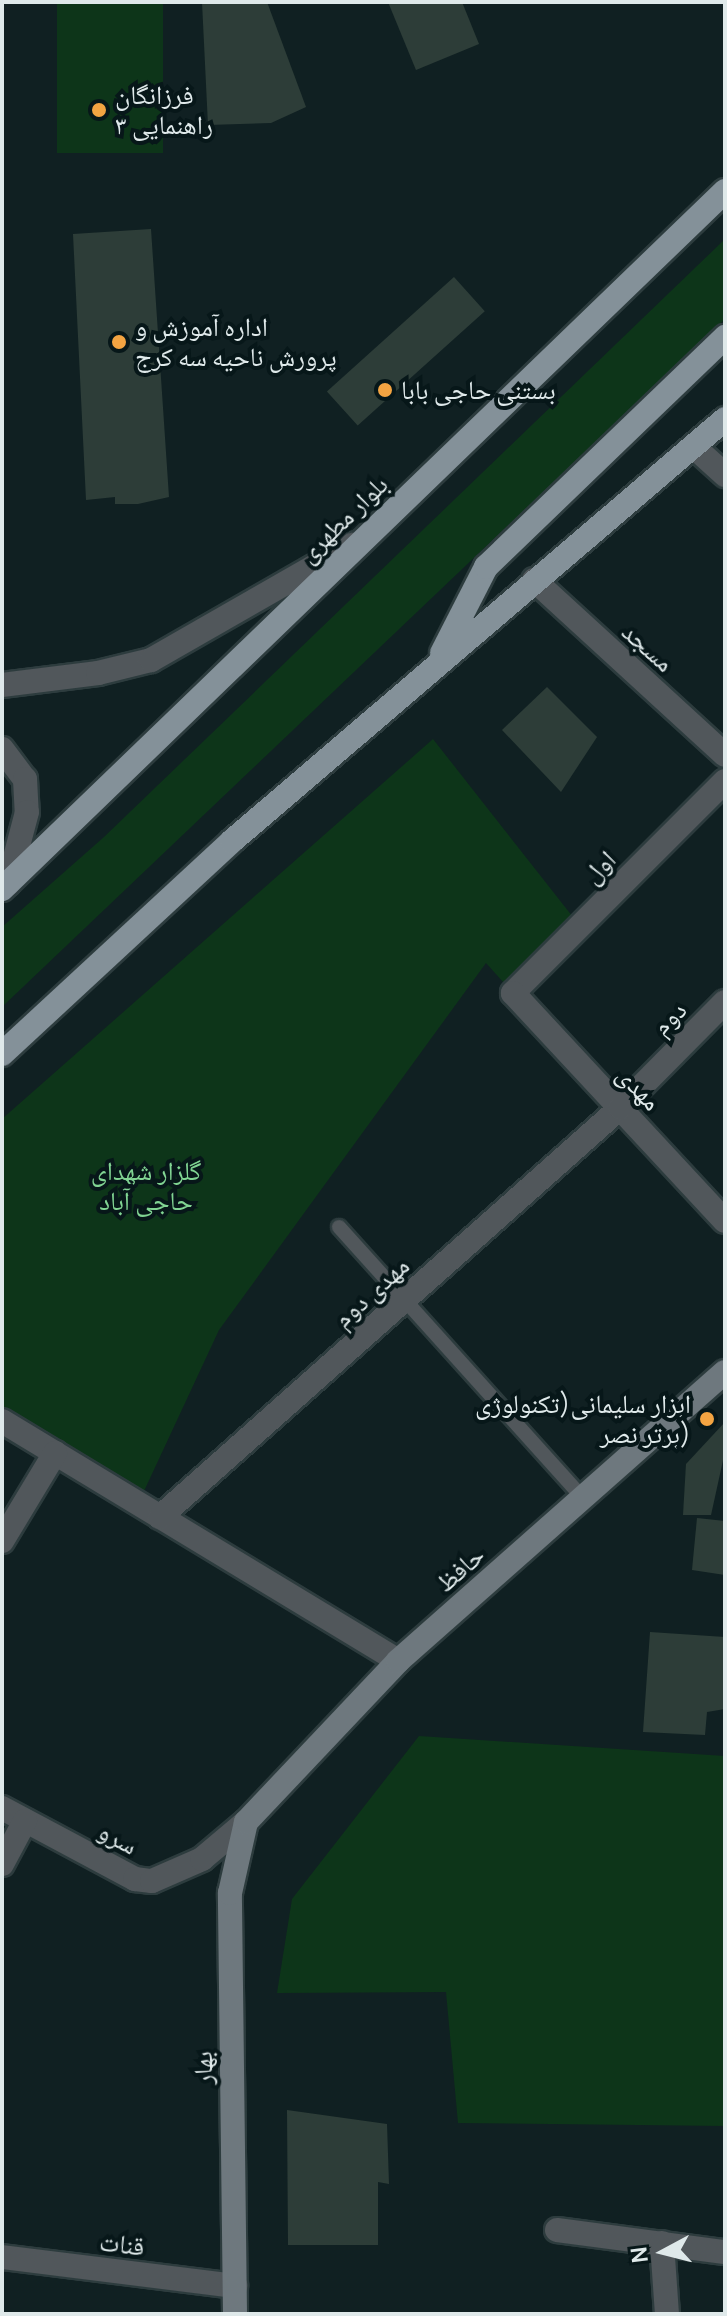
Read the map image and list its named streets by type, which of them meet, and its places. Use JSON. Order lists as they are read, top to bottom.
{
  "streets": {
    "main road": ["بلوار مطهری"],
    "street": [
      "مسجد",
      "اول",
      "دوم",
      "مهدی",
      "مهدی دوم",
      "حافظ",
      "سرو",
      "بهار",
      "قنات"
    ]
  },
  "crossings": [
    ["اول", "مهدی"],
    ["دوم", "مهدی"],
    ["دوم", "مهدی دوم"],
    ["مهدی", "مهدی دوم"],
    ["حافظ", "سرو"],
    ["حافظ", "بهار"],
    ["سرو", "بهار"],
    ["بهار", "قنات"]
  ],
  "parks": ["گلزار شهدای حاجی آباد"],
  "places": [
    "فرزانگان ۳ راهنمایی",
    "اداره آموزش و پرورش ناحیه سه کرج",
    "بستنی حاجی بابا",
    "ابزار سلیمانی(تکنولوژی برتر نصر)"
  ],
  "north": "left"
}
